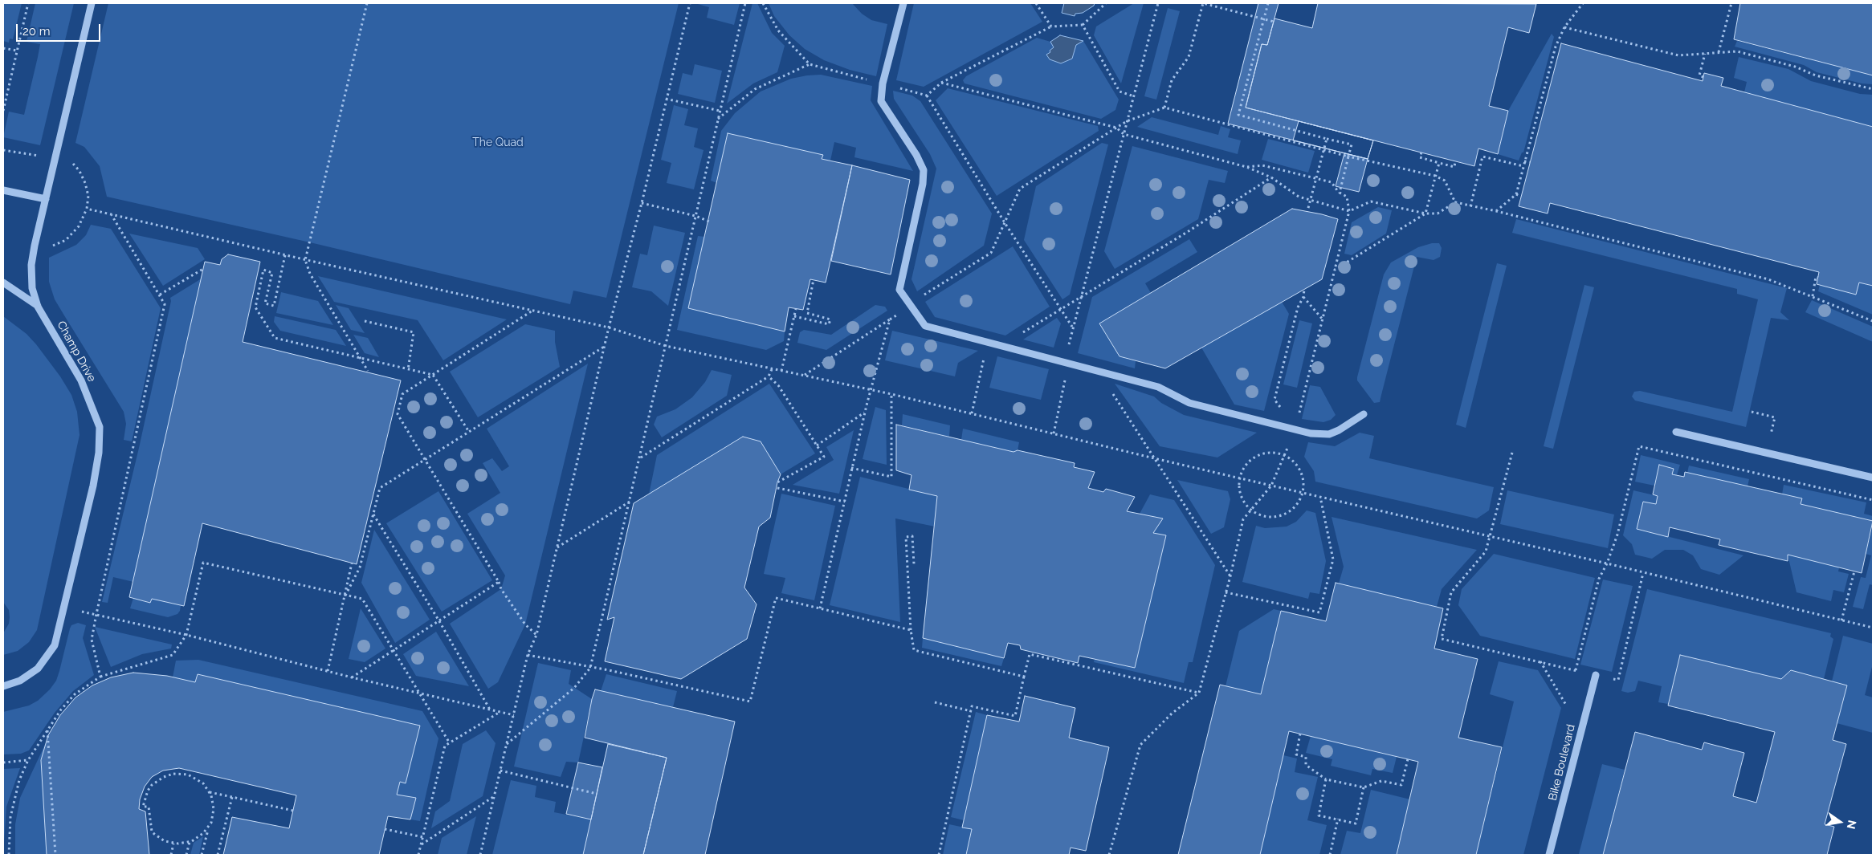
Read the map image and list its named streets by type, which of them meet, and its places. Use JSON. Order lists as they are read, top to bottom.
{
  "streets": {
    "street": ["Champ Drive", "Bike Boulevard"]
  },
  "parks": ["The Quad"],
  "scale_bar": "20 m",
  "north": "right"
}
